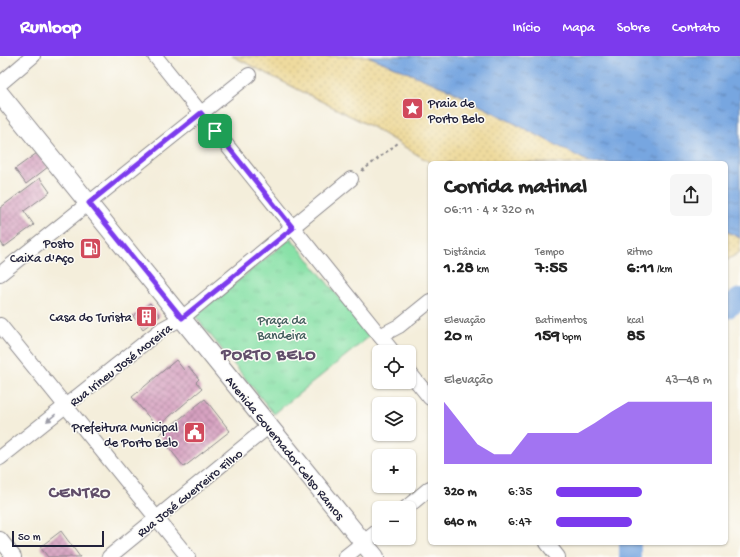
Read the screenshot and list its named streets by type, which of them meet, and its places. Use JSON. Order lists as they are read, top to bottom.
{
  "streets": {
    "main road": ["Avenida Governador Celso Ramos"],
    "street": ["Rua Irineu José Moreira", "Rua José Guerreiro Filho"]
  },
  "crossings": [
    ["Rua Irineu José Moreira", "Avenida Governador Celso Ramos"],
    ["Avenida Governador Celso Ramos", "Rua José Guerreiro Filho"]
  ],
  "districts": ["PORTO BELO", "CENTRO"],
  "parks": ["Praça da Bandeira"],
  "places": {
    "place": ["Praia de Porto Belo"],
    "fuel station": ["Posto Caixa d'Aço"],
    "building": ["Casa do Turista"],
    "public building": ["Prefeitura Municipal de Porto Belo"]
  },
  "scale_bar": "50 m",
  "page": {
    "header": "Runloop",
    "nav": [
      "Início",
      "Mapa",
      "Sobre",
      "Contato"
    ],
    "heading": ["Corrida matinal", "06:11 · 4 × 320 m"],
    "stats": [
      ["Distância", "1.28 km"],
      ["Tempo", "7:55"],
      ["Ritmo", "6:11 /km"],
      ["Elevação", "20 m"],
      ["Batimentos", "159 bpm"],
      ["kcal", "85"]
    ],
    "map_buttons": ["+", "−"],
    "chart": ["Elevação", "43–48 m"],
    "list": [
      {
        "name": "320 m",
        "note": "6:35"
      },
      {
        "name": "640 m",
        "note": "6:47"
      }
    ],
    "scale": "50 m"
  }
}
